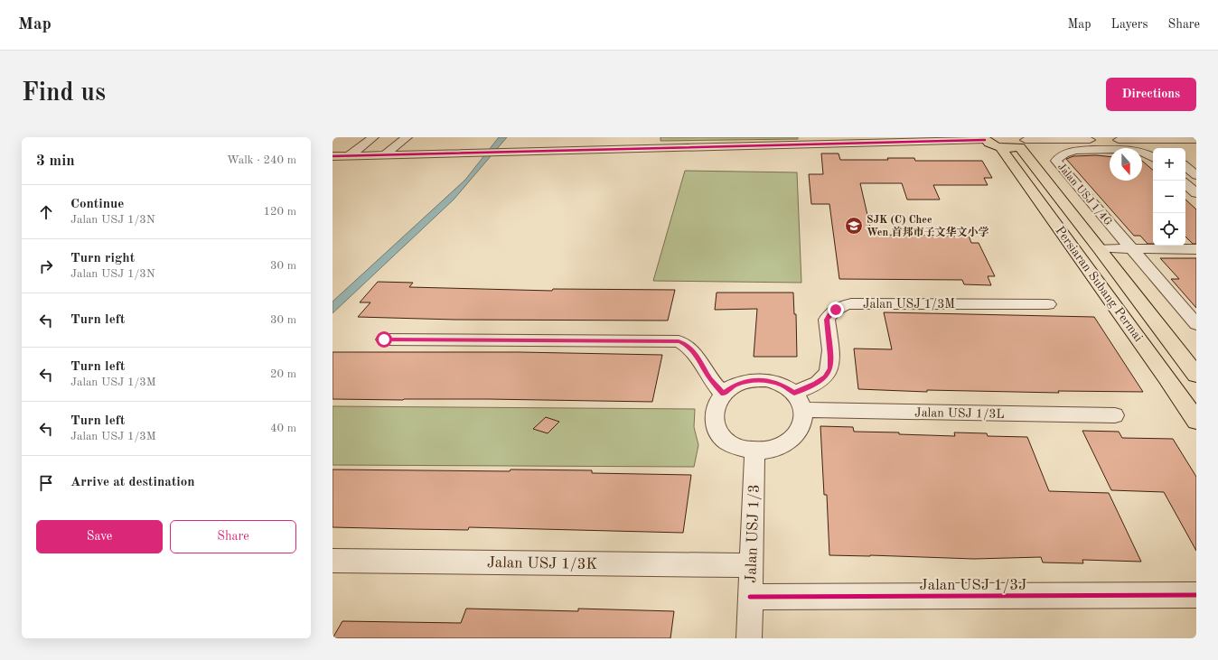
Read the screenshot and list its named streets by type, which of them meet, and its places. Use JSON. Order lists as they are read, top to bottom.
{
  "streets": {
    "main road": ["Persiaran Subang Permai"],
    "street": [
      "Jalan USJ 1/4G",
      "Jalan USJ 1/3M",
      "Jalan USJ 1/3L",
      "Jalan USJ 1/3",
      "Jalan USJ 1/3K",
      "Jalan USJ 1/3J"
    ]
  },
  "crossings": [
    ["Jalan USJ 1/3M", "Jalan USJ 1/3L"],
    ["Jalan USJ 1/3M", "Jalan USJ 1/3"],
    ["Jalan USJ 1/3L", "Jalan USJ 1/3"],
    ["Jalan USJ 1/3", "Jalan USJ 1/3K"],
    ["Jalan USJ 1/3", "Jalan USJ 1/3J"]
  ],
  "places": {
    "school or university": ["SJK (C) Chee Wen 首邦市子文华文小学"]
  },
  "north": "bottom",
  "page": {
    "header": "Map",
    "nav": ["Map", "Layers", "Share"],
    "buttons": [
      "Directions",
      ["Save", "Share"]
    ],
    "title": "Find us",
    "heading": ["3 min", "Walk · 240 m"],
    "map_buttons": ["+", "−"],
    "list": [
      ["Continue", "Jalan USJ 1/3N", "120 m"],
      ["Turn right", "Jalan USJ 1/3N", "30 m"],
      ["Turn left", "30 m"],
      ["Turn left", "Jalan USJ 1/3M", "20 m"],
      ["Turn left", "Jalan USJ 1/3M", "40 m"],
      "Arrive at destination"
    ]
  }
}
